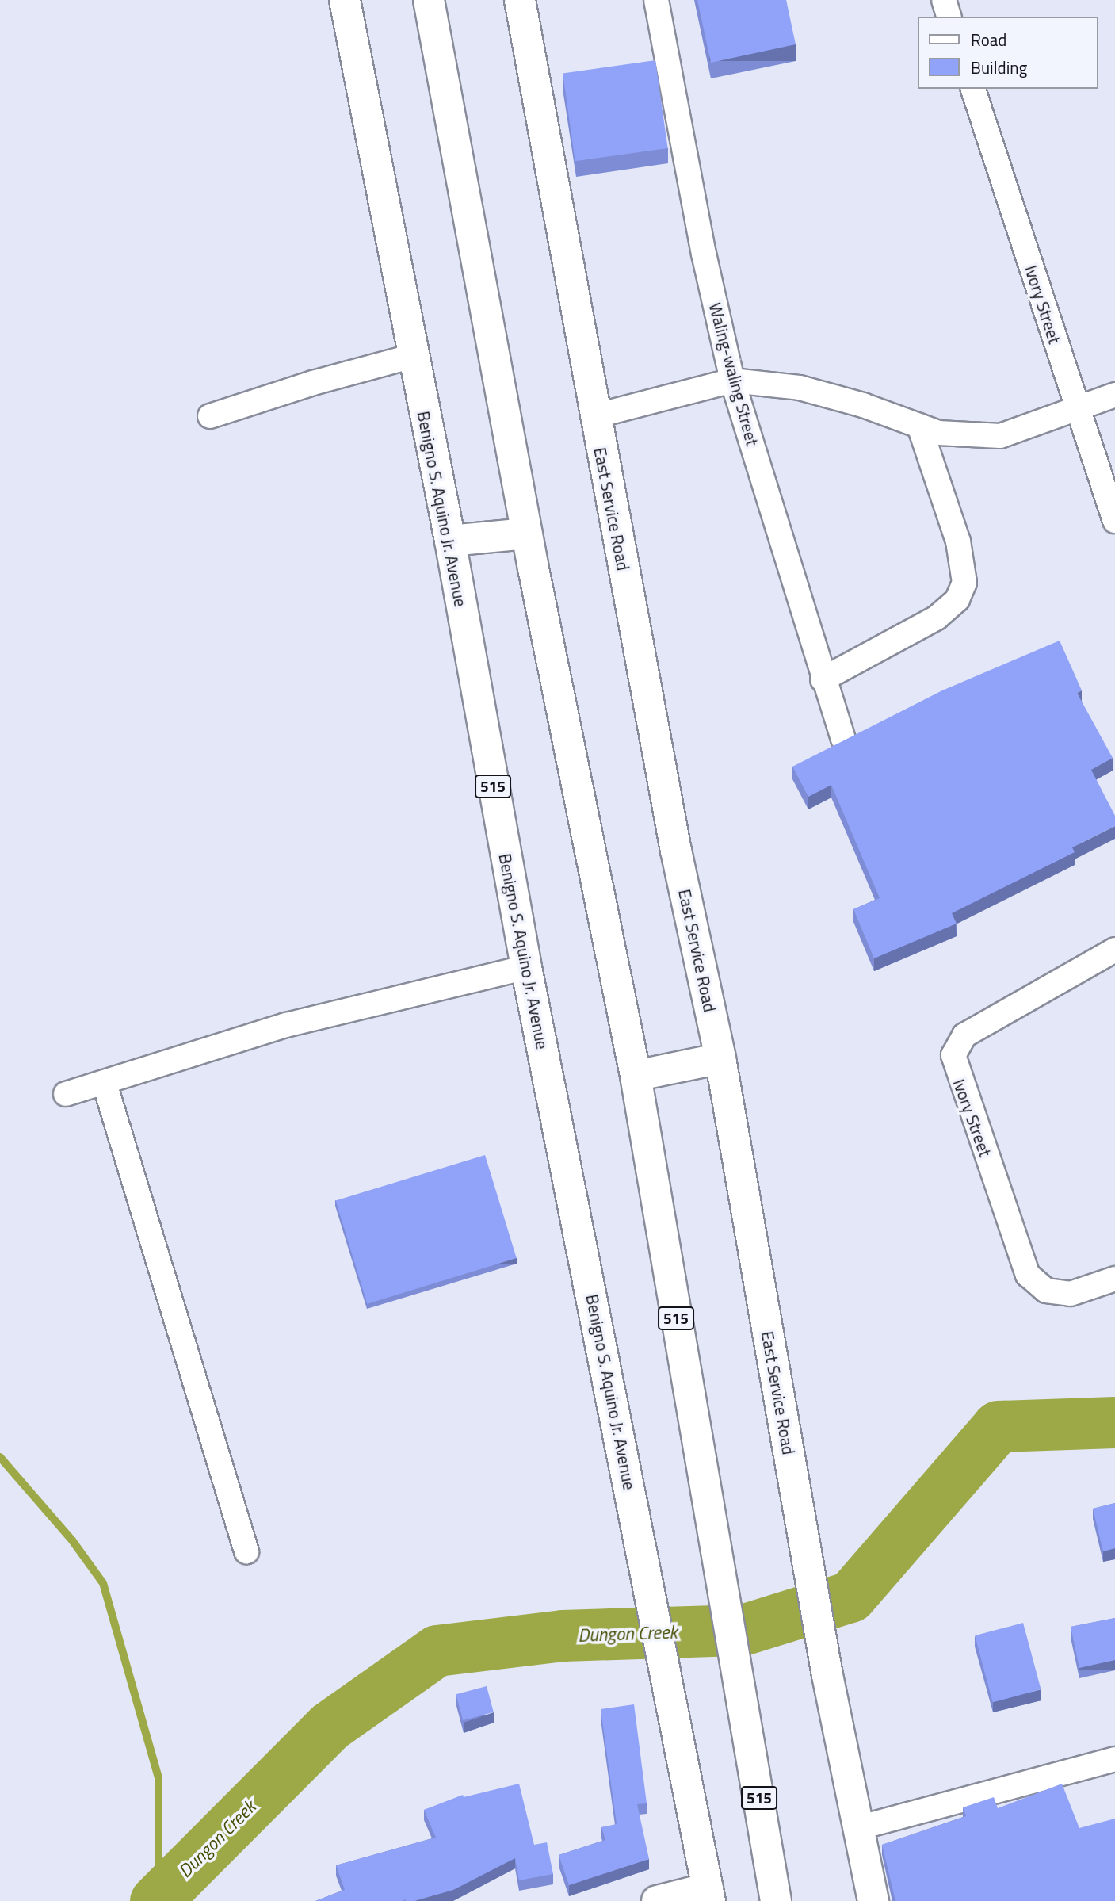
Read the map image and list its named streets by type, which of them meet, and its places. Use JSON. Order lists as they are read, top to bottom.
{
  "streets": {
    "main road": ["Benigno S. Aquino Jr. Avenue", "East Service Road", "515"],
    "street": ["Ivory Street", "Waling-waling Street"]
  },
  "water": ["Dungon Creek"],
  "legend": ["Road", "Building"]
}
